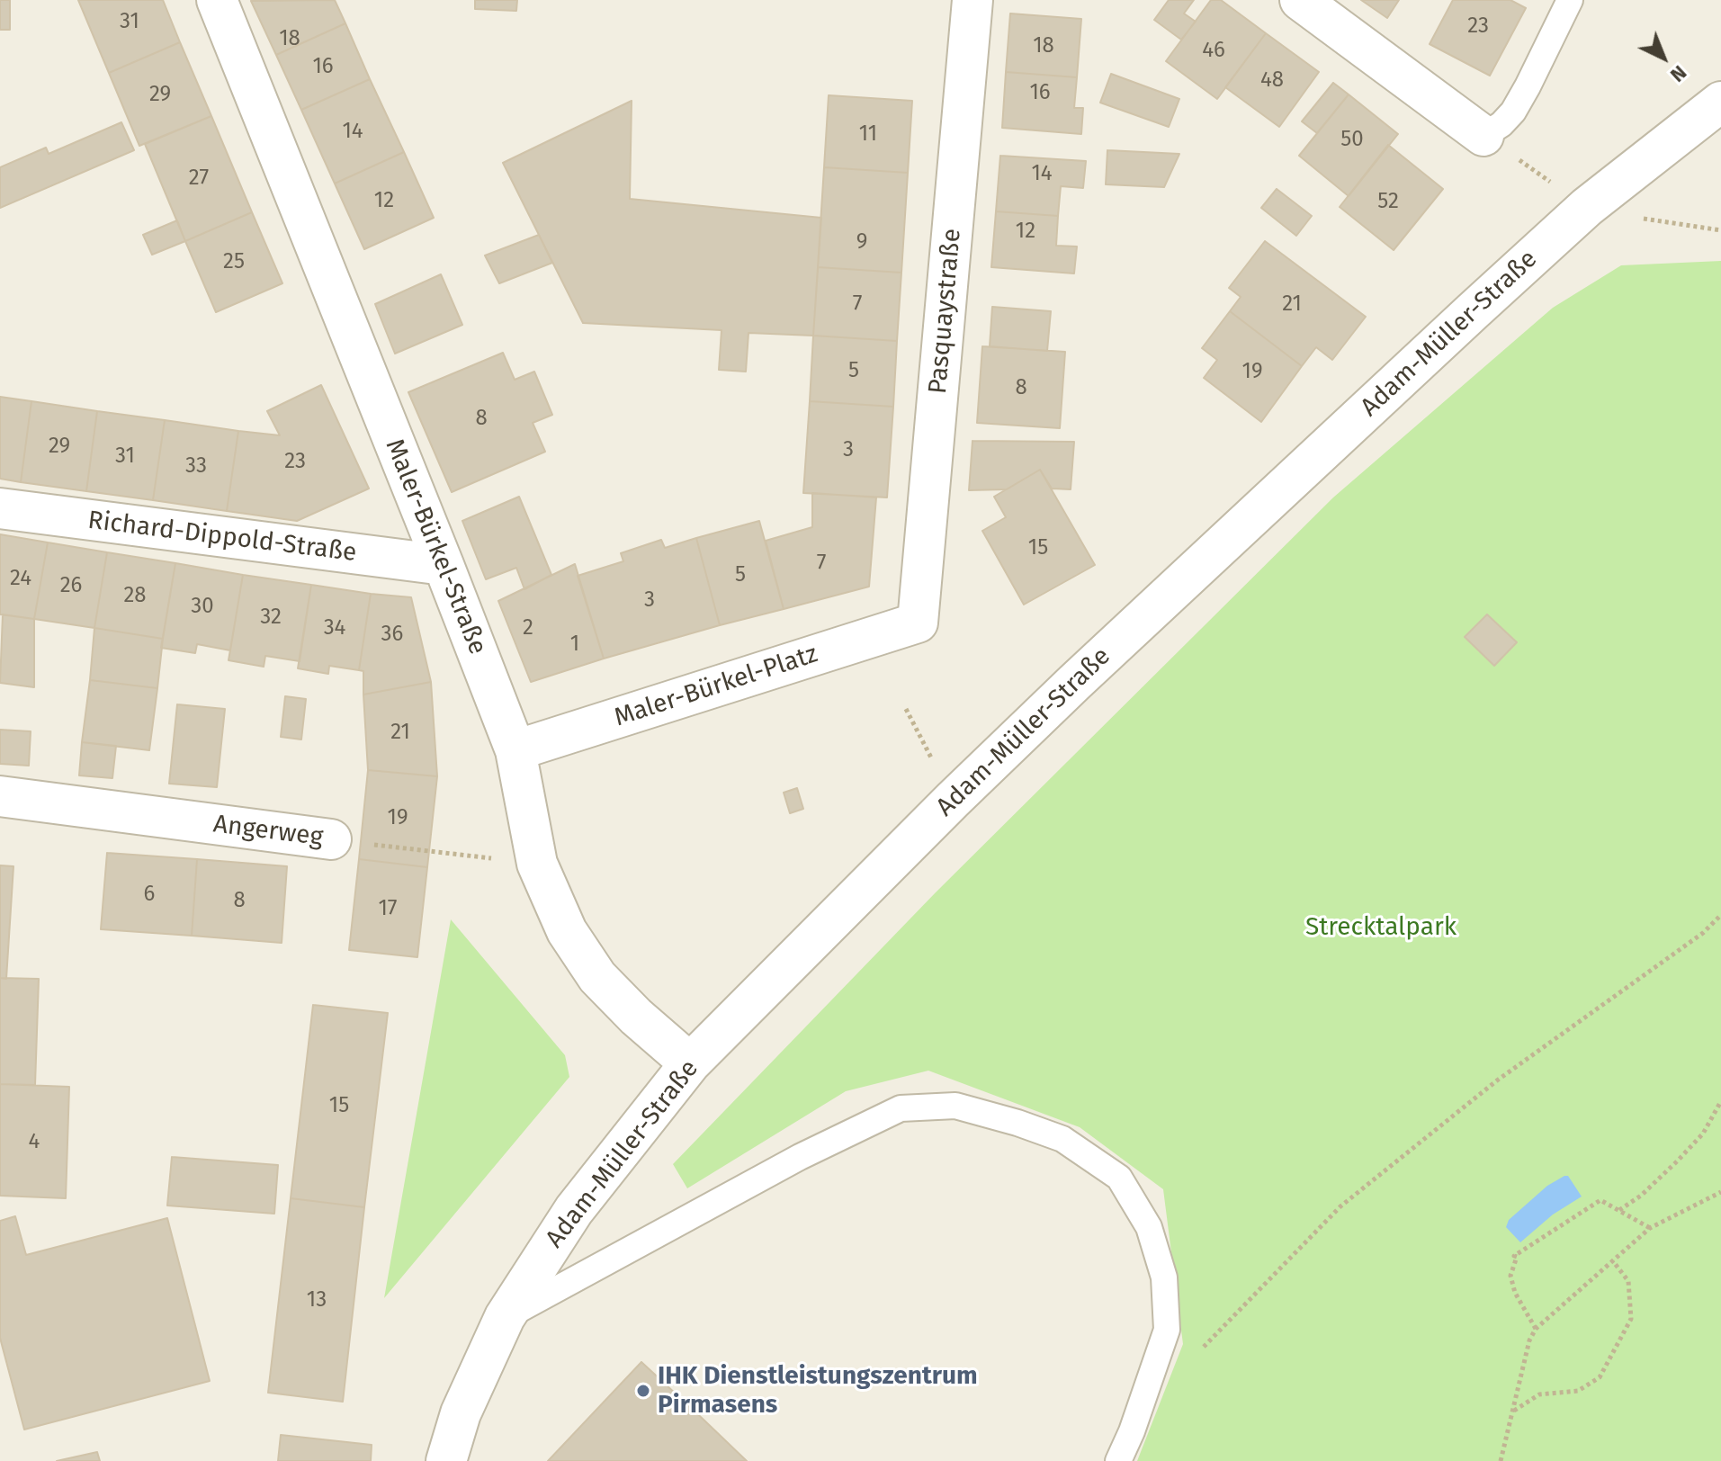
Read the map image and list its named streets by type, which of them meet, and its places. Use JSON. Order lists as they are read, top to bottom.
{
  "streets": {
    "street": [
      "Pasquaystraße",
      "Adam-Müller-Straße",
      "Richard-Dippold-Straße",
      "Maler-Bürkel-Straße",
      "Maler-Bürkel-Platz",
      "Angerweg"
    ]
  },
  "crossings": [
    ["Pasquaystraße", "Maler-Bürkel-Platz"],
    ["Adam-Müller-Straße", "Maler-Bürkel-Straße"],
    ["Richard-Dippold-Straße", "Maler-Bürkel-Straße"],
    ["Maler-Bürkel-Straße", "Maler-Bürkel-Platz"],
    ["Maler-Bürkel-Straße", "Angerweg"]
  ],
  "parks": ["Strecktalpark"],
  "places": ["IHK Dienstleistungszentrum Pirmasens"],
  "house_numbers": [
    "31",
    "23",
    "18",
    "18",
    "46",
    "16",
    "48",
    "16",
    "29",
    "14",
    "11",
    "50",
    "14",
    "27",
    "12",
    "52",
    "12",
    "9",
    "25",
    "7",
    "21",
    "5",
    "19",
    "8",
    "8",
    "29",
    "3",
    "31",
    "23",
    "33",
    "15",
    "7",
    "5",
    "24",
    "26",
    "28",
    "3",
    "30",
    "32",
    "34",
    "2",
    "36",
    "1",
    "21",
    "19",
    "6",
    "8",
    "17",
    "15",
    "4",
    "13"
  ],
  "north": "bottom right"
}
